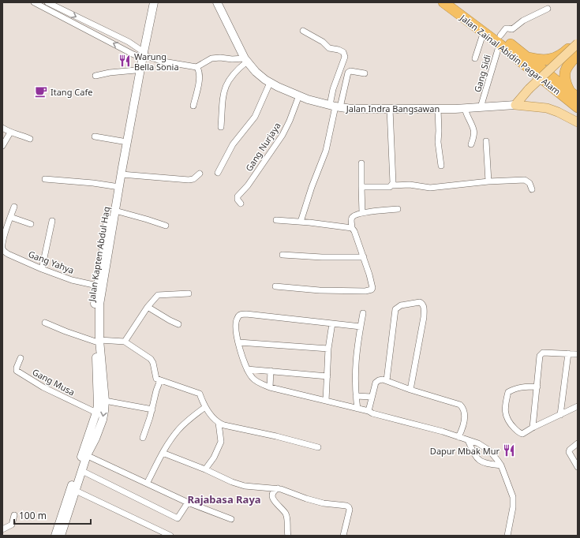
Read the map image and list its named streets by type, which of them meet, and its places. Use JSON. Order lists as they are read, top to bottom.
{
  "streets": {
    "highway": ["Jalan Zainal Abidin Pagar Alam"],
    "main road": ["Jalan Indra Bangsawan"],
    "street": [
      "Gang Sidi",
      "Gang Nurjaya",
      "Jalan Kapten Abdul Haq",
      "Gang Yahya",
      "Gang Musa"
    ]
  },
  "crossings": [
    ["Jalan Zainal Abidin Pagar Alam", "Gang Sidi"],
    ["Gang Sidi", "Jalan Indra Bangsawan"],
    ["Jalan Indra Bangsawan", "Gang Nurjaya"],
    ["Jalan Kapten Abdul Haq", "Gang Yahya"],
    ["Jalan Kapten Abdul Haq", "Gang Musa"]
  ],
  "districts": ["Rajabasa Raya"],
  "places": {
    "restaurant": ["Warung Bella Sonia", "Dapur Mbak Mur"],
    "cafe": ["Itang Cafe"]
  },
  "scale_bar": "100 m"
}
